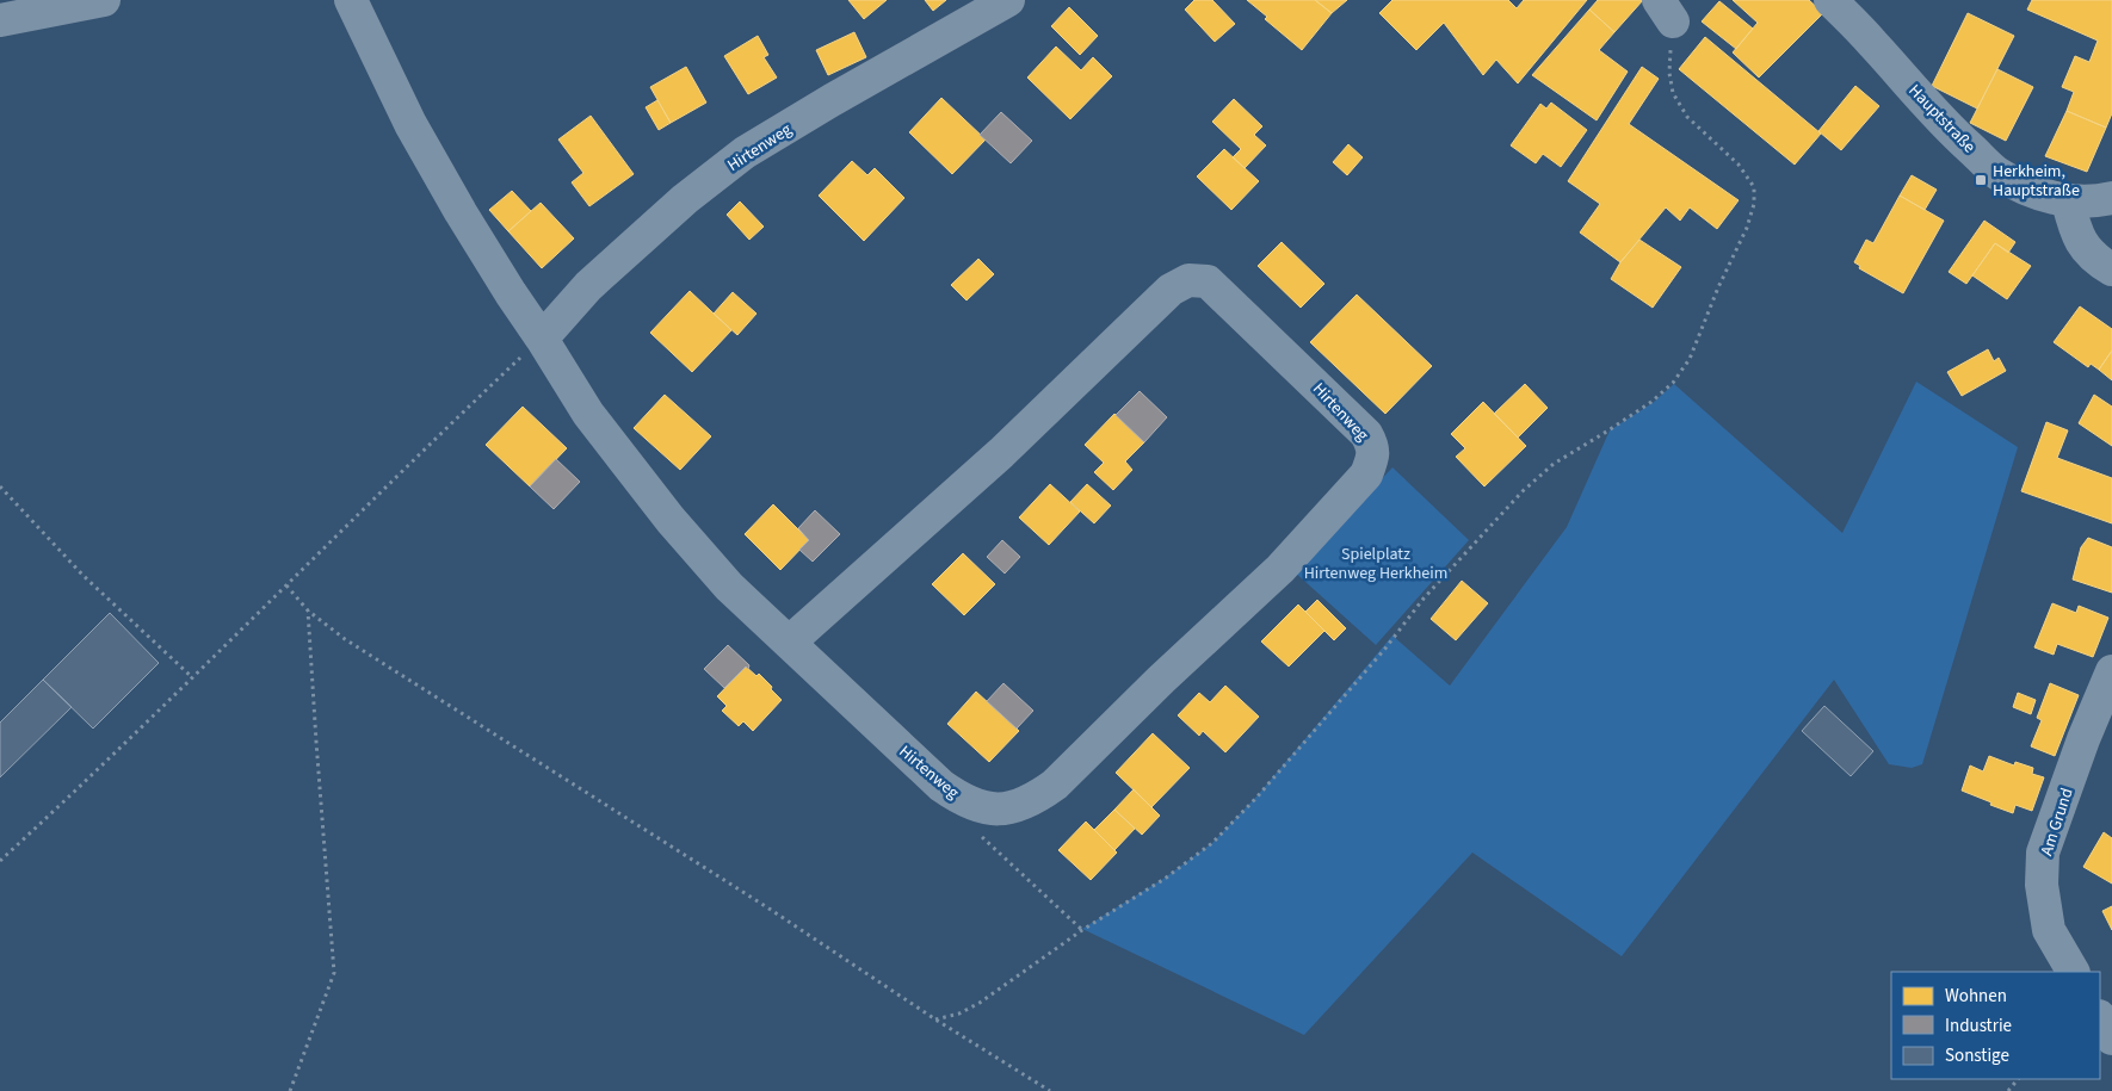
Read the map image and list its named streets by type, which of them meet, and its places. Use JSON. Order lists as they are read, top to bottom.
{
  "streets": {
    "street": ["Hauptstraße", "Hirtenweg", "Am Grund"]
  },
  "parks": ["Spielplatz Hirtenweg Herkheim"],
  "places": {
    "transit": ["Herkheim, Hauptstraße"]
  },
  "legend": ["Wohnen", "Industrie", "Sonstige"]
}
